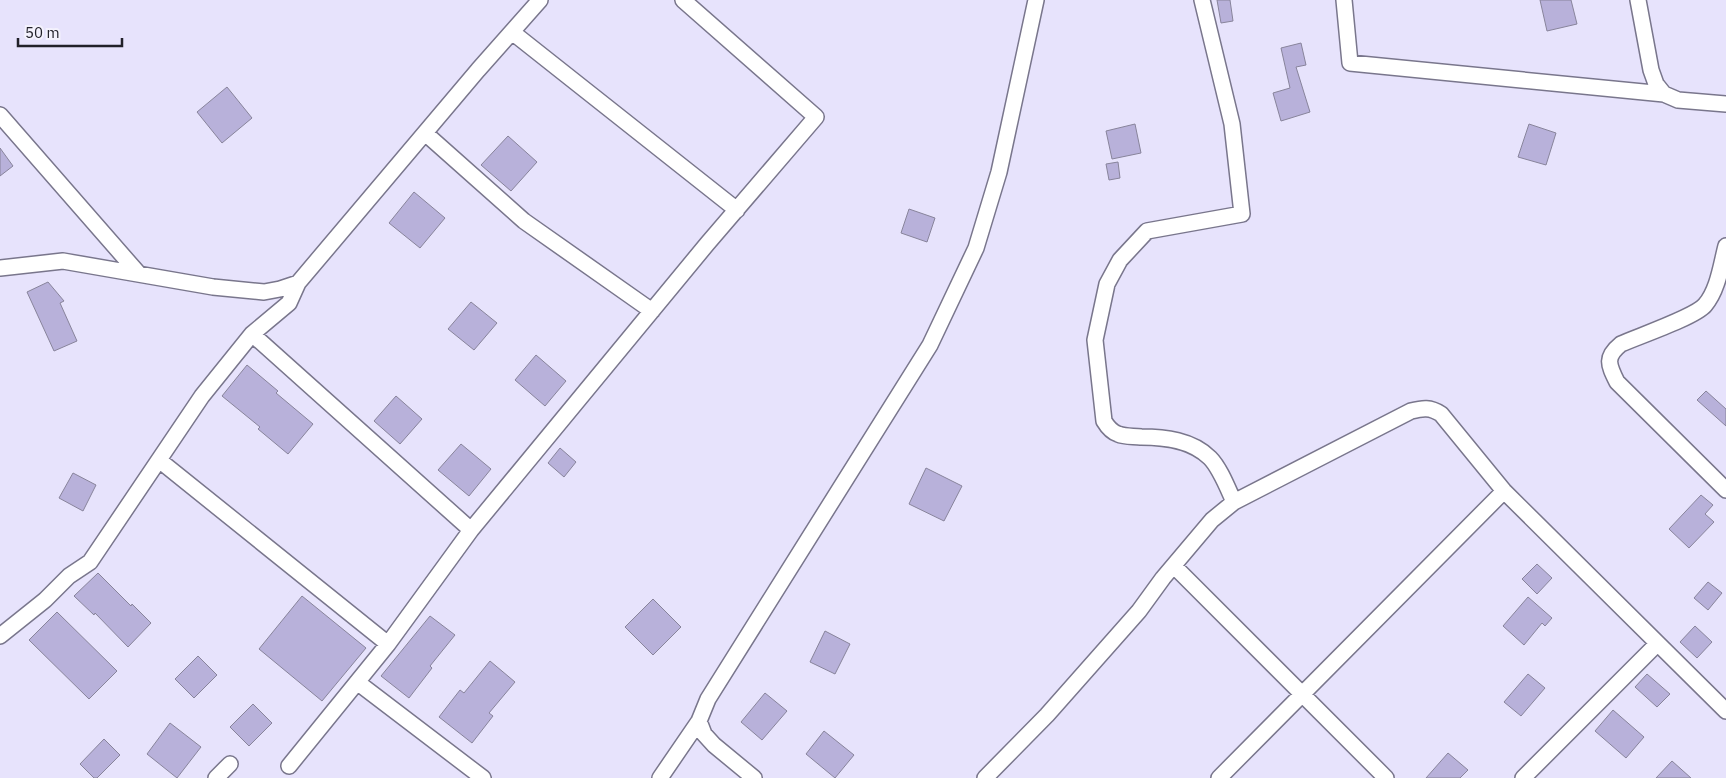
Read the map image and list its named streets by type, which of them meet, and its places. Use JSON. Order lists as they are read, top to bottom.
{
  "scale_bar": "50 m"
}
